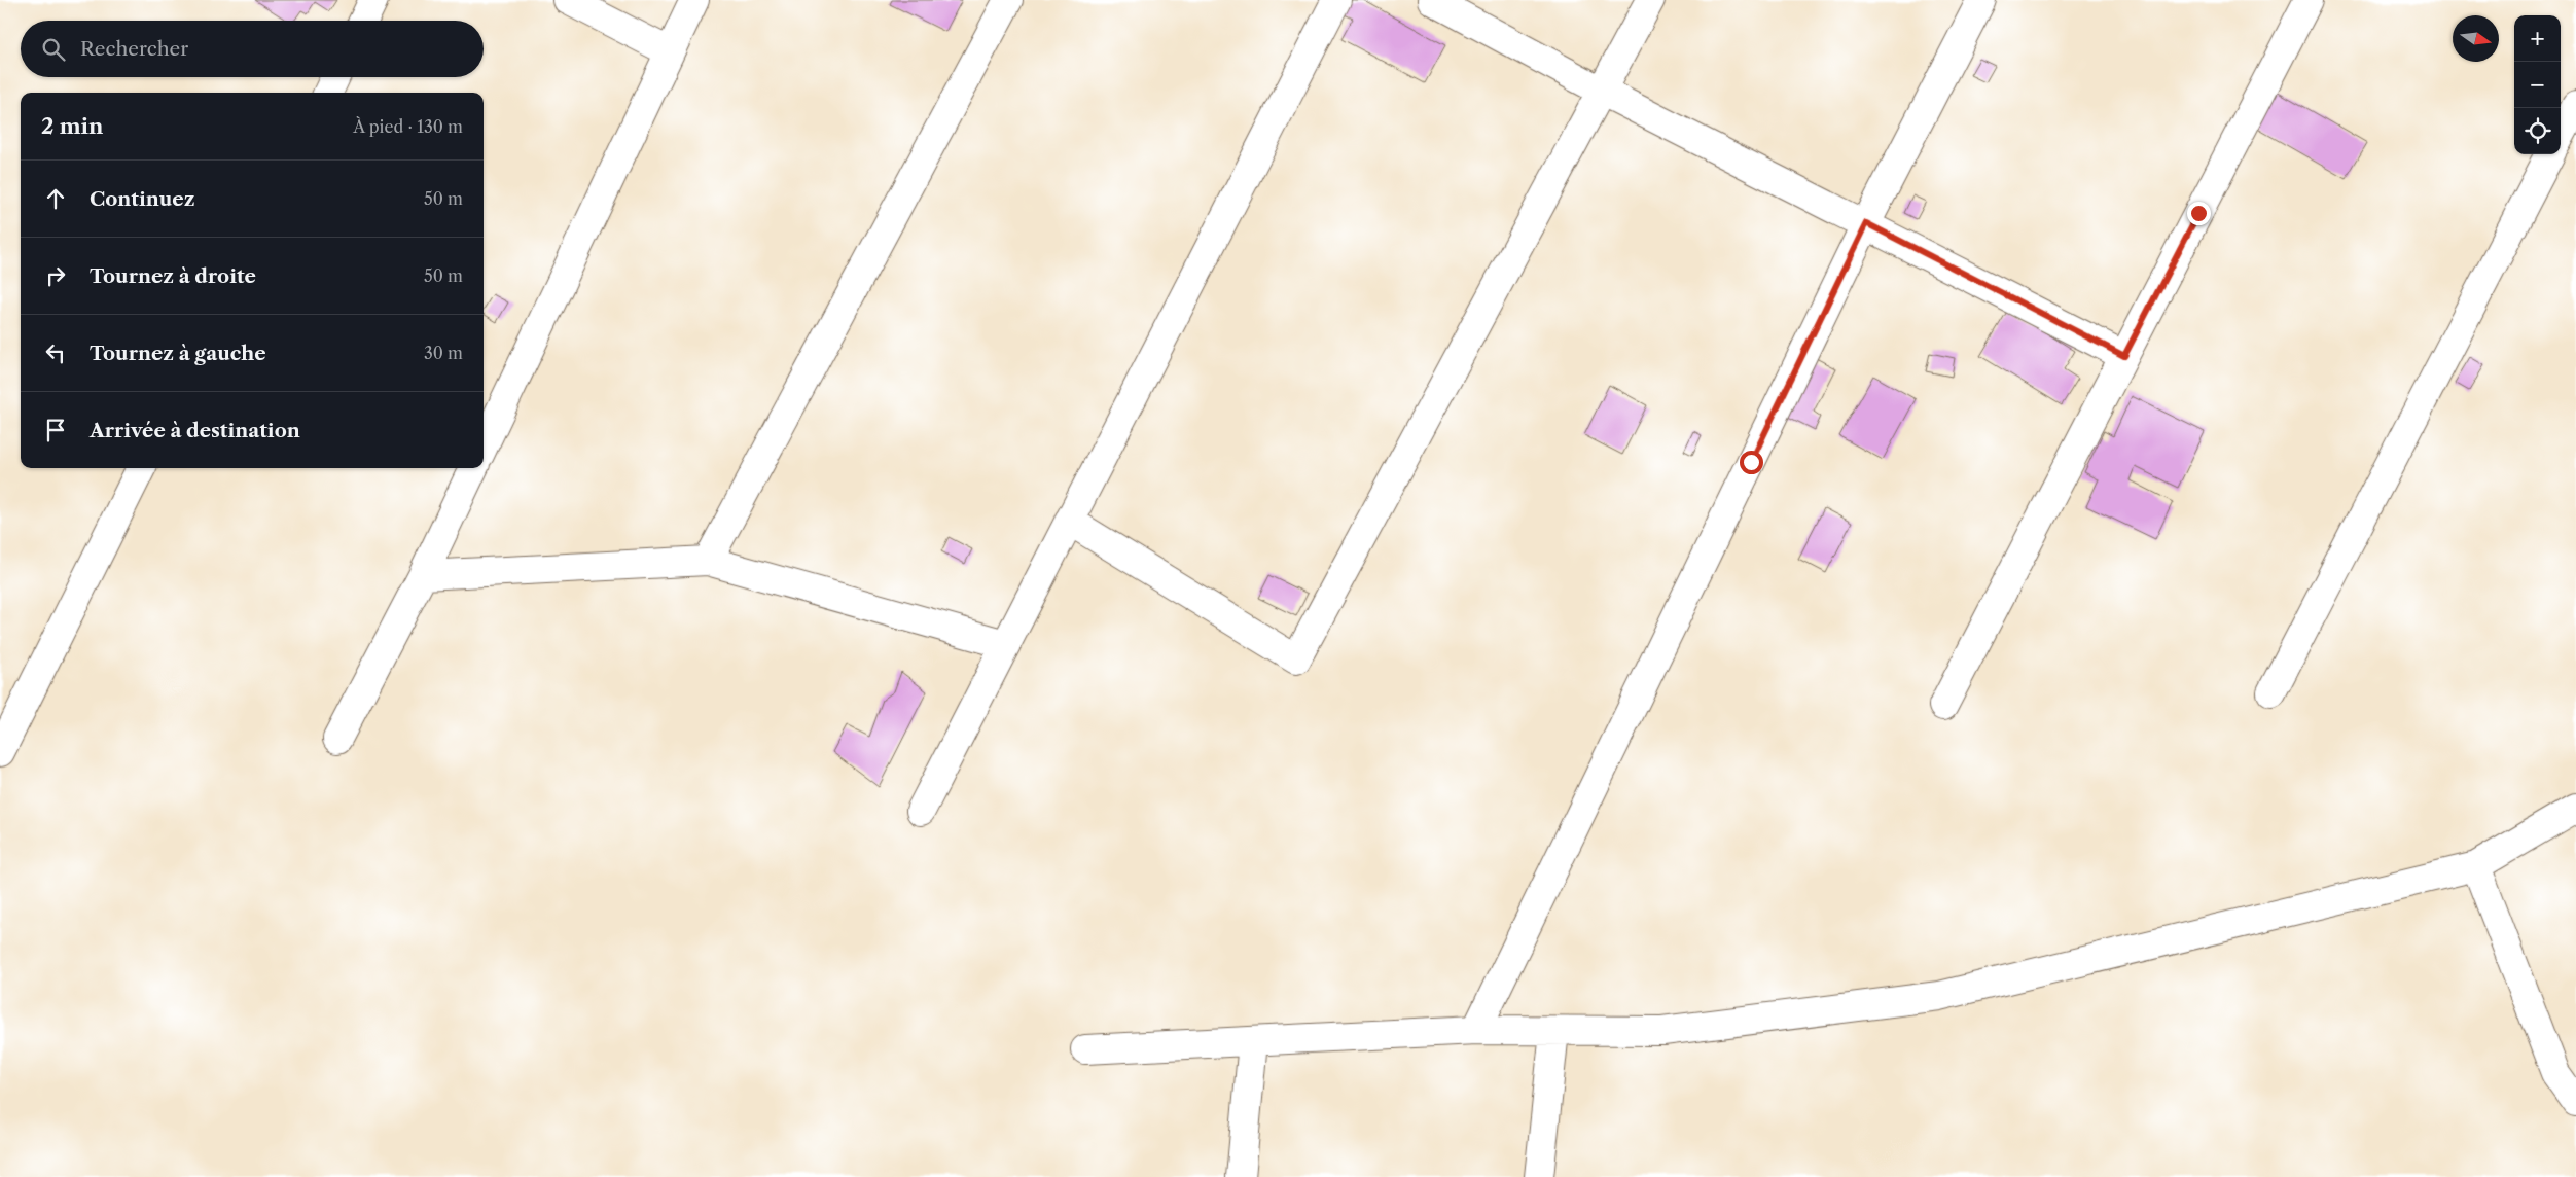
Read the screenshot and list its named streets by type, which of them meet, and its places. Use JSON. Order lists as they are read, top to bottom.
{
  "north": "right",
  "page": {
    "map_buttons": ["+", "−"],
    "search": "Rechercher",
    "heading": ["2 min", "À pied · 130 m"],
    "list": [
      ["Continuez", "50 m"],
      ["Tournez à droite", "50 m"],
      ["Tournez à gauche", "30 m"],
      "Arrivée à destination"
    ]
  }
}
